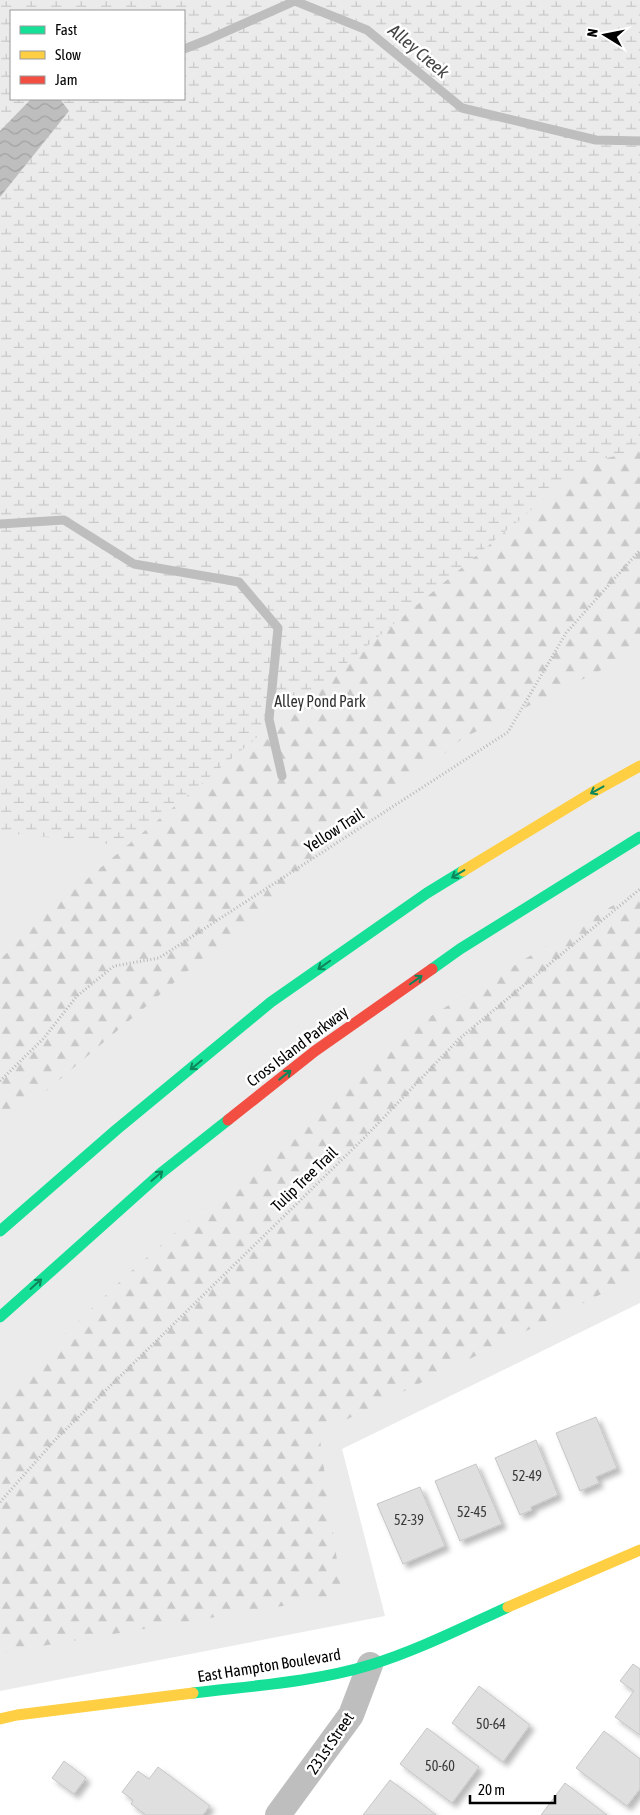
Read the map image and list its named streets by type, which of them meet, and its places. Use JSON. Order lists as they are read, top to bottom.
{
  "streets": {
    "main road": ["Cross Island Parkway", "East Hampton Boulevard"],
    "street": ["231st Street"],
    "path": ["Yellow Trail", "Tulip Tree Trail"]
  },
  "crossings": [
    ["East Hampton Boulevard", "231st Street"]
  ],
  "water": ["Alley Creek"],
  "parks": ["Alley Pond Park"],
  "house_numbers": [
    "52-49",
    "52-45",
    "52-39",
    "50-64",
    "50-60"
  ],
  "legend": ["Fast", "Slow", "Jam"],
  "scale_bar": "20 m",
  "north": "left"
}
